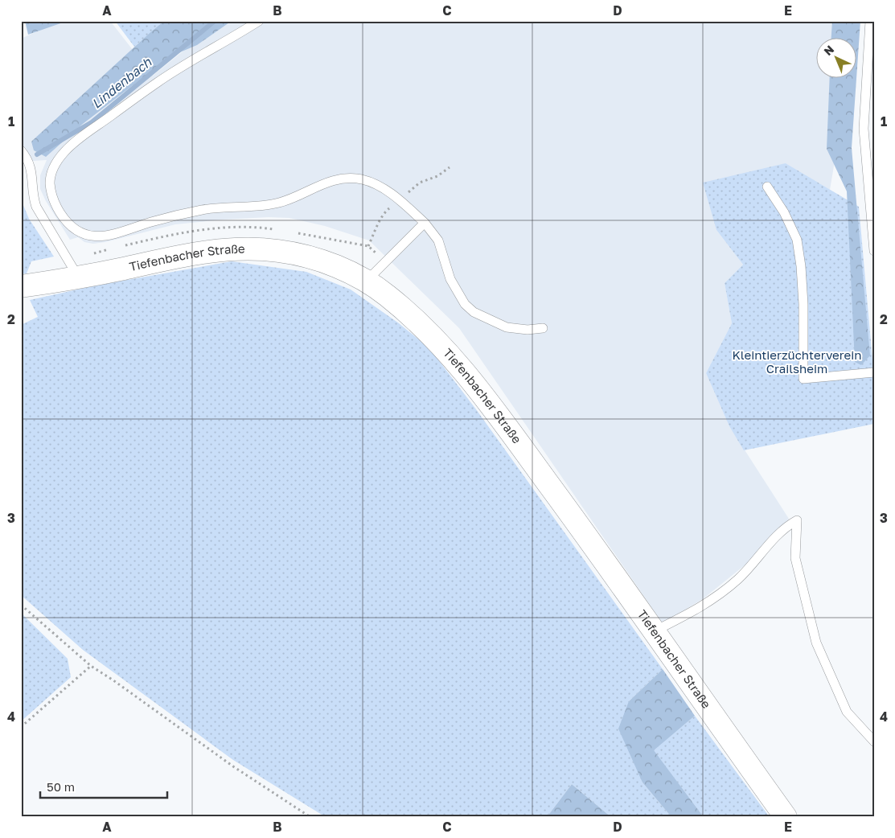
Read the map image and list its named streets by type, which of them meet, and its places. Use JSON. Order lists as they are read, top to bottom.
{
  "streets": {
    "main road": ["Tiefenbacher Straße"]
  },
  "water": ["Lindenbach"],
  "parks": ["Kleintierzüchterverein Crailsheim"],
  "scale_bar": "50 m",
  "north": "top left",
  "grid": {
    "columns": [
      "A",
      "B",
      "C",
      "D",
      "E"
    ],
    "rows": [
      "1",
      "2",
      "3",
      "4"
    ]
  }
}
